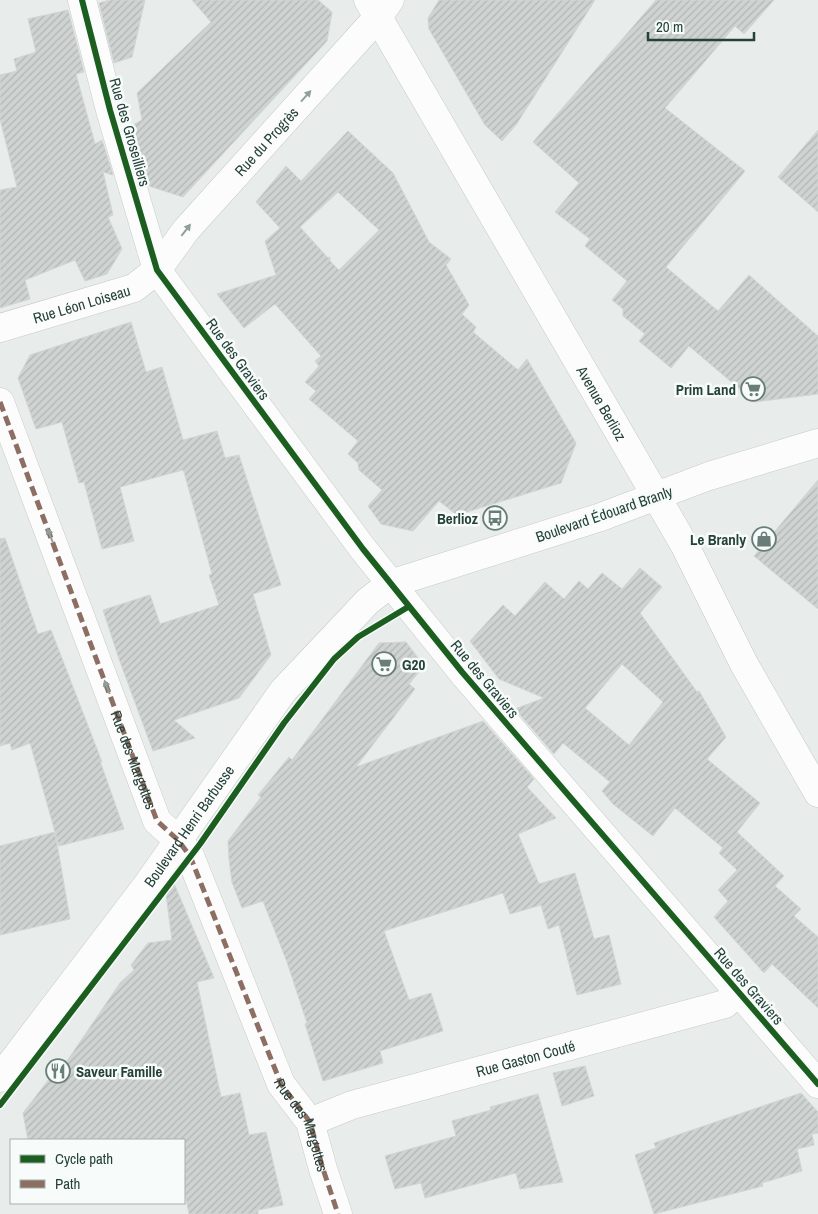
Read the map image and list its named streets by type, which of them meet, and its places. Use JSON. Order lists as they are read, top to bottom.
{
  "streets": {
    "street": [
      "Rue des Groseilliers",
      "Rue du Progrès",
      "Rue Léon Loiseau",
      "Rue des Graviers",
      "Avenue Berlioz",
      "Boulevard Édouard Branly",
      "Rue des Margottes",
      "Boulevard Henri Barbusse",
      "Rue Gaston Couté"
    ]
  },
  "crossings": [
    ["Rue des Groseilliers", "Rue du Progrès"],
    ["Rue des Groseilliers", "Rue Léon Loiseau"],
    ["Rue des Groseilliers", "Rue des Graviers"],
    ["Rue du Progrès", "Rue Léon Loiseau"],
    ["Rue du Progrès", "Rue des Graviers"],
    ["Rue du Progrès", "Avenue Berlioz"],
    ["Rue Léon Loiseau", "Rue des Graviers"],
    ["Rue des Graviers", "Boulevard Édouard Branly"],
    ["Rue des Graviers", "Boulevard Henri Barbusse"],
    ["Rue des Graviers", "Rue Gaston Couté"],
    ["Avenue Berlioz", "Boulevard Édouard Branly"],
    ["Boulevard Édouard Branly", "Boulevard Henri Barbusse"],
    ["Rue des Margottes", "Boulevard Henri Barbusse"],
    ["Rue des Margottes", "Rue Gaston Couté"]
  ],
  "one_way": ["Rue du Progrès", "Rue des Margottes"],
  "places": {
    "supermarket": ["Prim Land", "G20"],
    "bus stop": ["Berlioz"],
    "shop": ["Le Branly"],
    "restaurant": ["Saveur Famille"]
  },
  "legend": ["Cycle path", "Path"],
  "scale_bar": "20 m"
}
